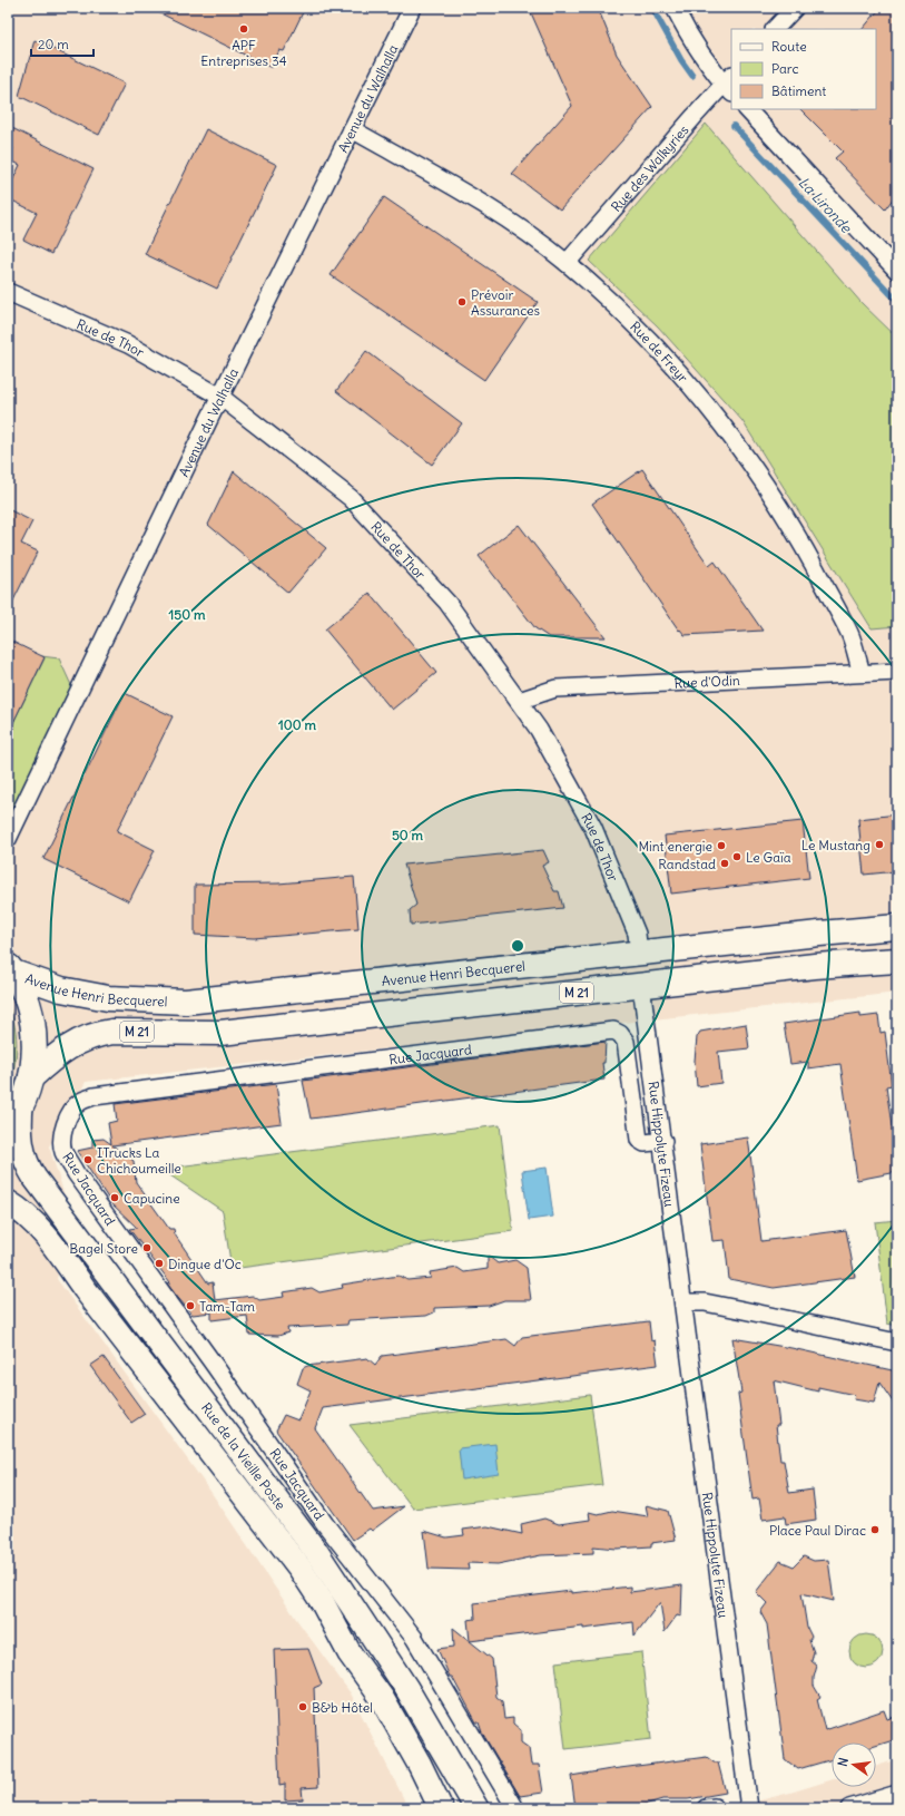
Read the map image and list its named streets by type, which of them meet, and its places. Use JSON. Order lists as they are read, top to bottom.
{
  "streets": {
    "main road": ["Avenue Henri Becquerel", "M 21", "Rue de la Vieille Poste"],
    "street": [
      "Avenue du Walhalla",
      "Rue des Walkyries",
      "Rue de Thor",
      "Rue de Freyr",
      "Rue d'Odin",
      "Rue Jacquard",
      "Rue Hippolyte Fizeau"
    ]
  },
  "crossings": [
    ["Avenue du Walhalla", "Rue de Thor"],
    ["Avenue du Walhalla", "Rue de Freyr"],
    ["Rue des Walkyries", "Rue de Freyr"],
    ["Rue de Thor", "Rue d'Odin"],
    ["Rue de Thor", "Avenue Henri Becquerel"],
    ["Rue de Freyr", "Rue d'Odin"],
    ["M 21", "Rue Hippolyte Fizeau"],
    ["Rue Jacquard", "Rue Hippolyte Fizeau"]
  ],
  "water": ["La Lironde"],
  "places": [
    "APF Entreprises 34",
    "Prévoir Assurances",
    "Le Mustang",
    "Mint energie",
    "Le Gaïa",
    "Randstad",
    "ITrucks La Chichoumeille",
    "Capucine",
    "Bagel Store",
    "Dingue d'Oc",
    "Tam-Tam",
    "Place Paul Dirac",
    "B&b Hôtel"
  ],
  "legend": ["Route", "Parc", "Bâtiment"],
  "scale_bar": "20 m",
  "north": "left",
  "rings": ["150 m", "100 m", "50 m"]
}
